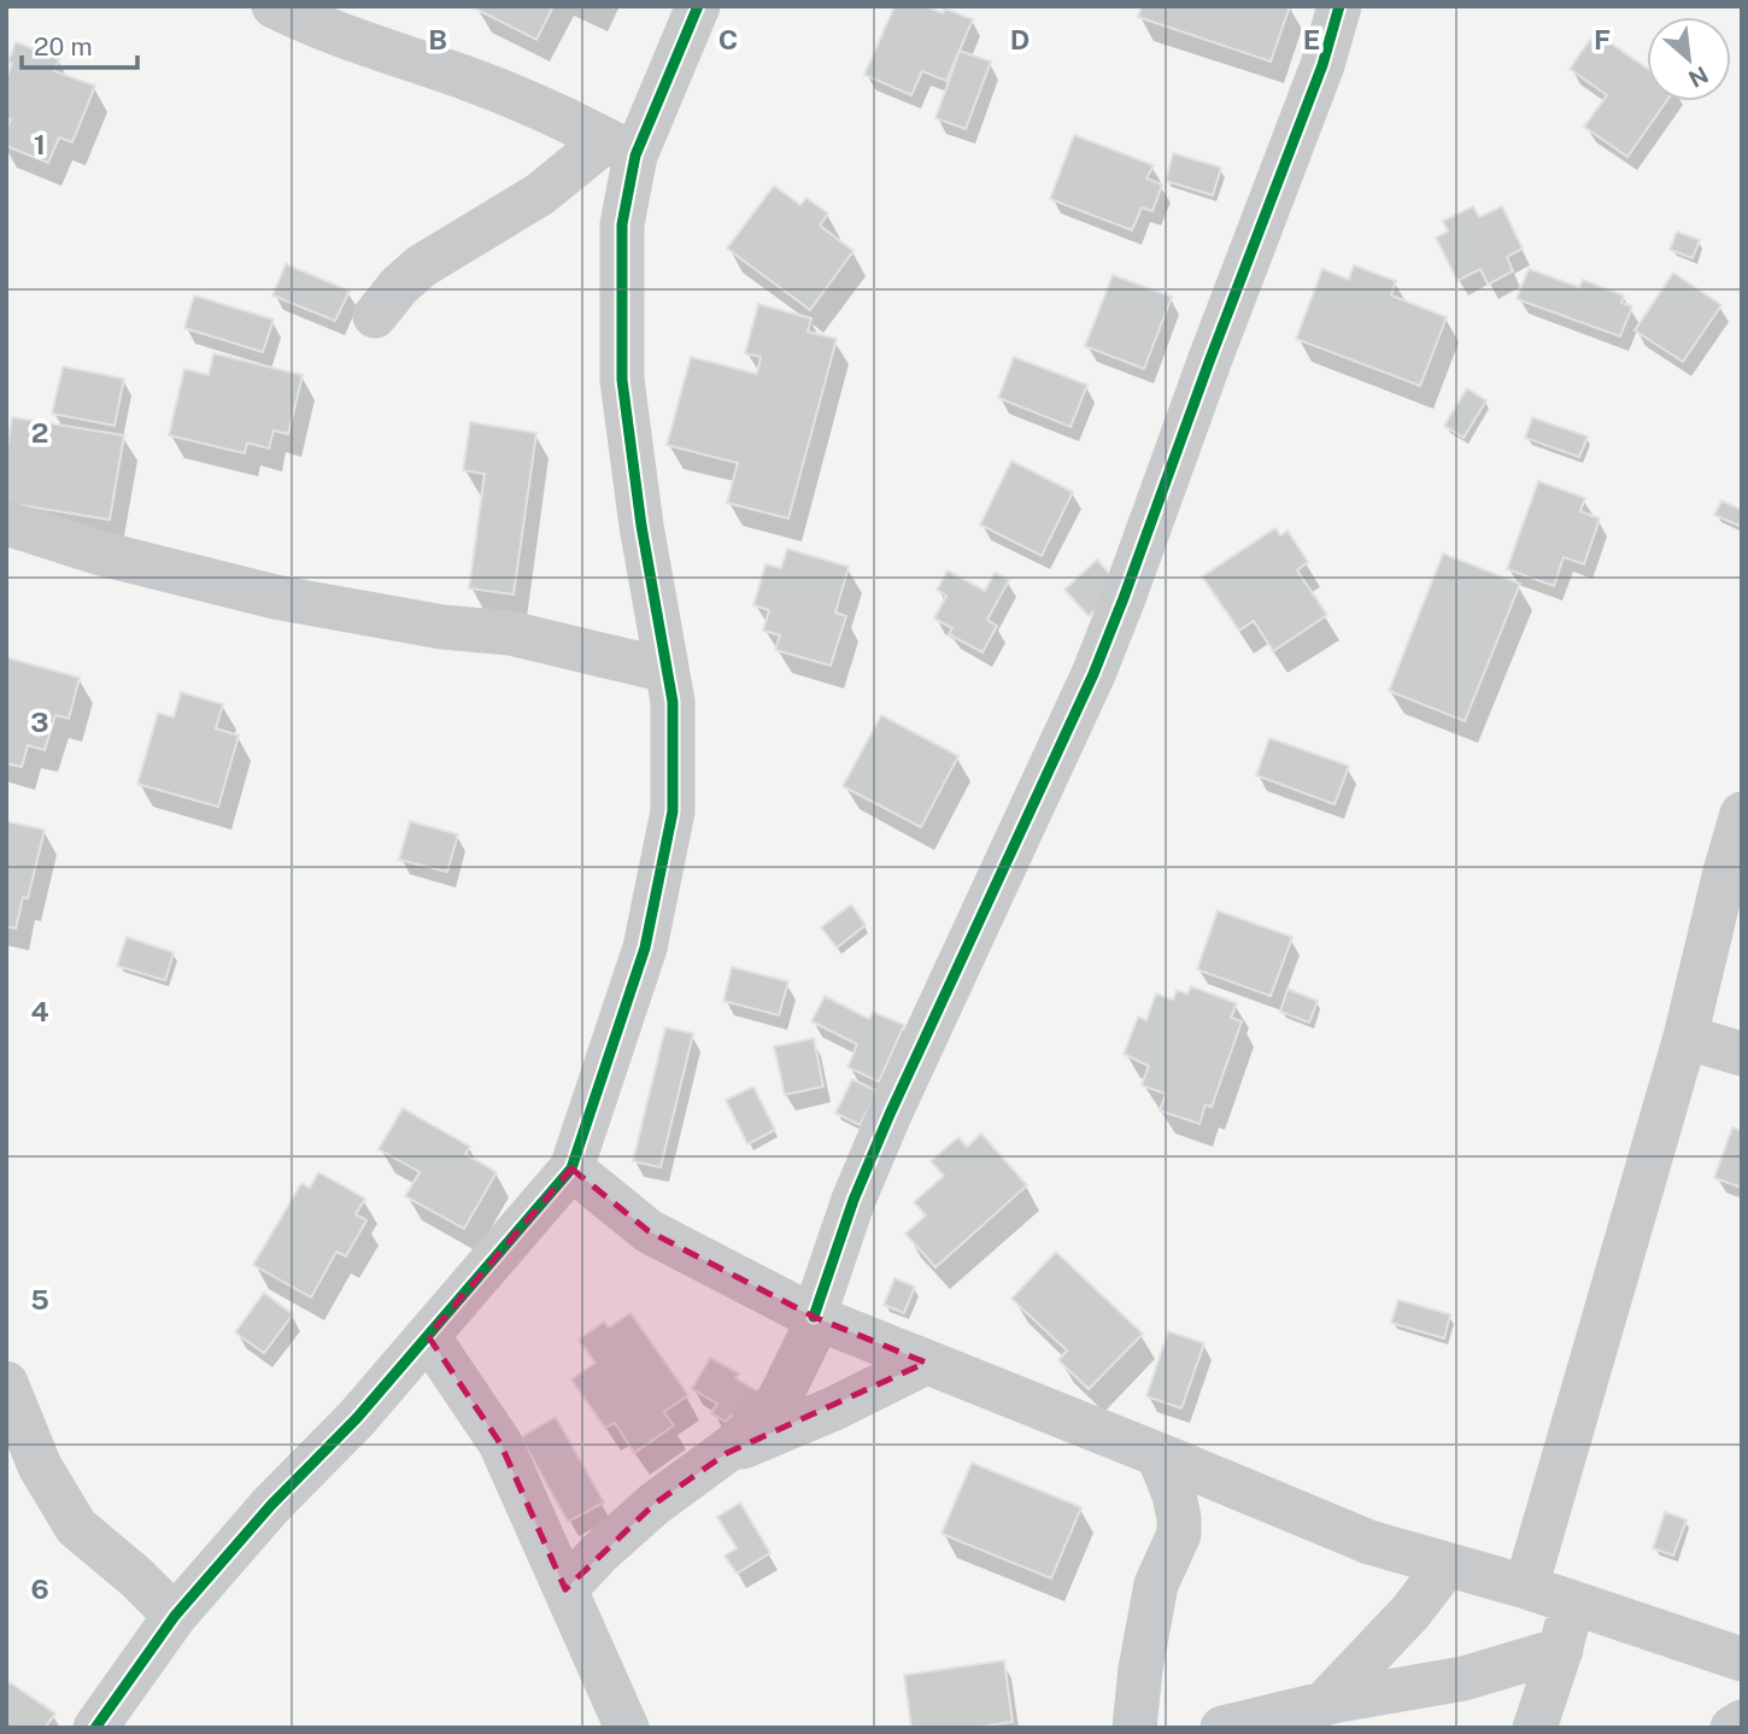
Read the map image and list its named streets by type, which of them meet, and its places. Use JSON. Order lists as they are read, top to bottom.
{
  "scale_bar": "20 m",
  "north": "bottom right",
  "grid": {
    "columns": [
      "B",
      "C",
      "D",
      "E",
      "F"
    ],
    "rows": [
      "1",
      "2",
      "3",
      "4",
      "5",
      "6"
    ]
  }
}
